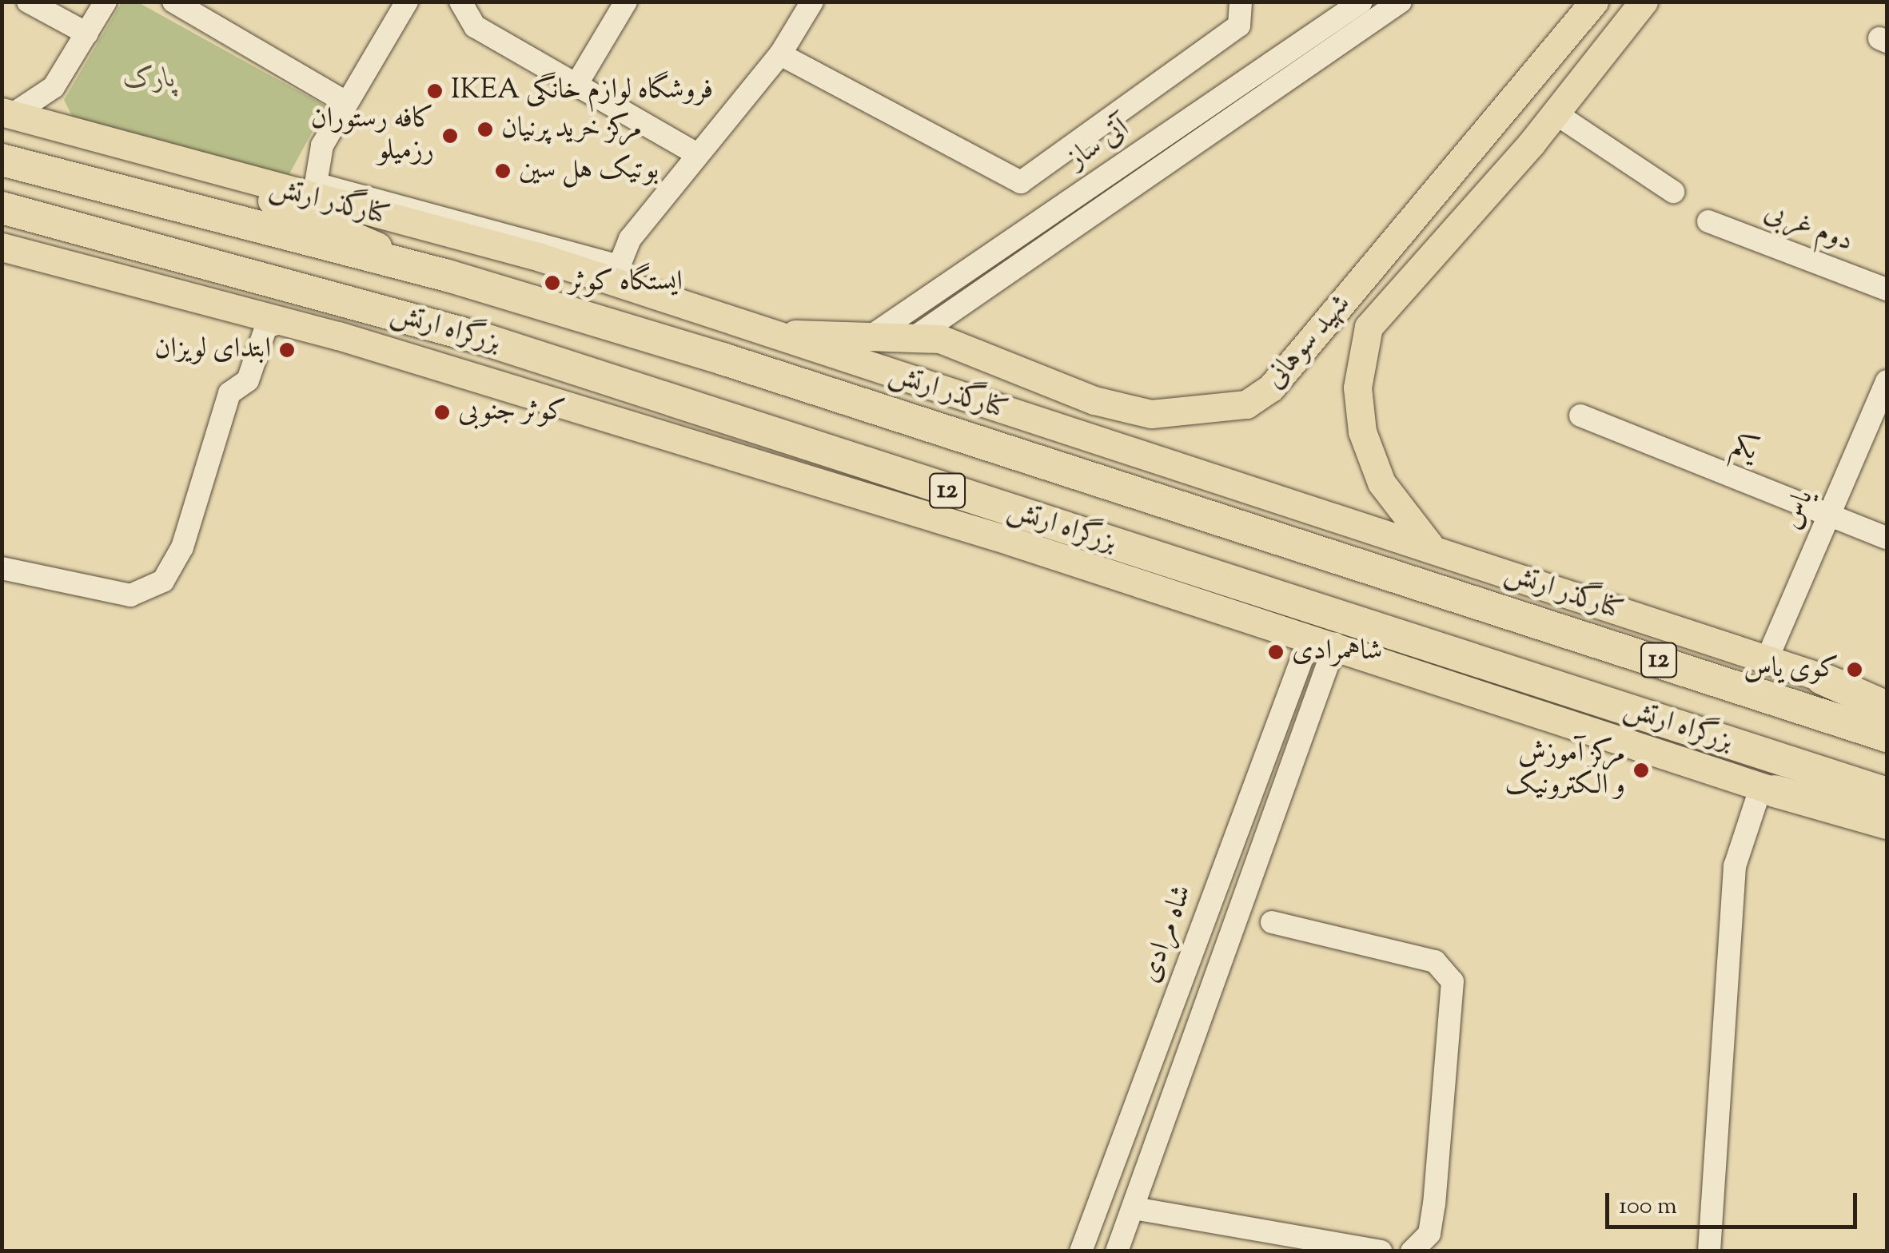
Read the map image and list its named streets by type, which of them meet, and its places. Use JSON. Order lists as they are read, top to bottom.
{
  "streets": {
    "highway": ["بزرگراه ارتش", "12"],
    "main road": ["کنارگذر ارتش", "شهید سوهانی"],
    "street": [
      "آتی ساز",
      "دوم غربی",
      "یکم",
      "یاس",
      "شاه مرادی"
    ]
  },
  "crossings": [
    ["آتی ساز", "شهید سوهانی"],
    ["کنارگذر ارتش", "شهید سوهانی"],
    ["کنارگذر ارتش", "یاس"],
    ["یکم", "یاس"]
  ],
  "parks": ["پارک"],
  "places": [
    "IKEA فروشگاه لوازم خانگی",
    "مرکز خرید پرنیان",
    "کافه رستوران رزمیلو",
    "بوتیک هل سین",
    "ایستگاه کوثر",
    "ابتدای لویزان",
    "کوثر جنوبی",
    "شاهمرادی",
    "کوی یاس",
    "مرکز آموزش و الکترونیک"
  ],
  "scale_bar": "100 m"
}
